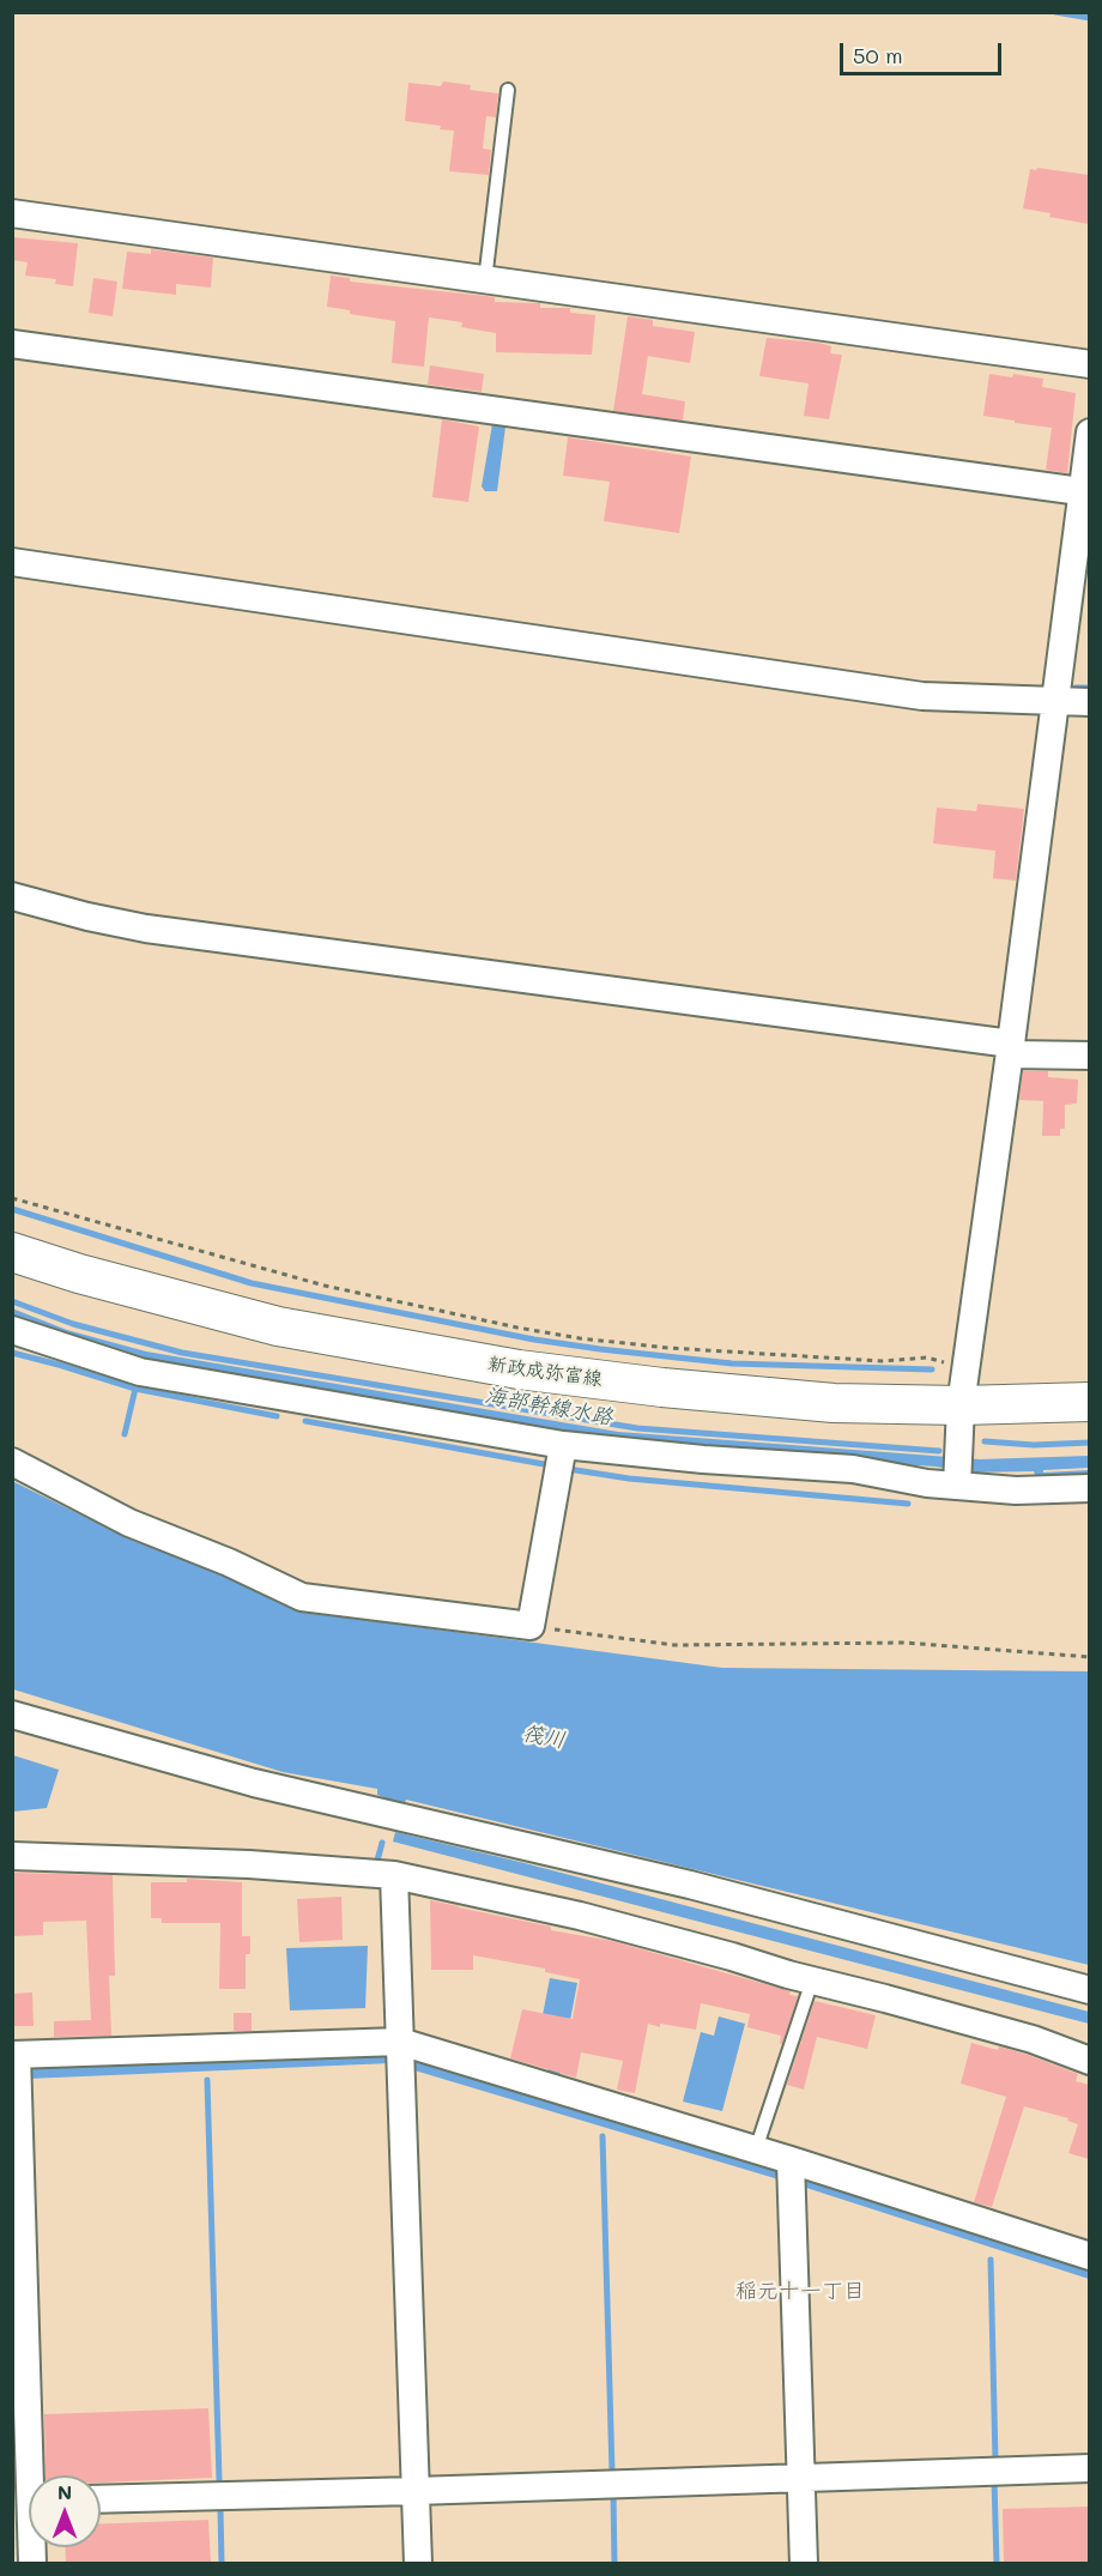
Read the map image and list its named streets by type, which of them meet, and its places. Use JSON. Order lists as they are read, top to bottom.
{
  "streets": {
    "main road": ["新政成弥富線"]
  },
  "districts": ["稲元十一丁目"],
  "water": ["海部幹線水路", "筏川"],
  "scale_bar": "50 m",
  "north": "top"
}
